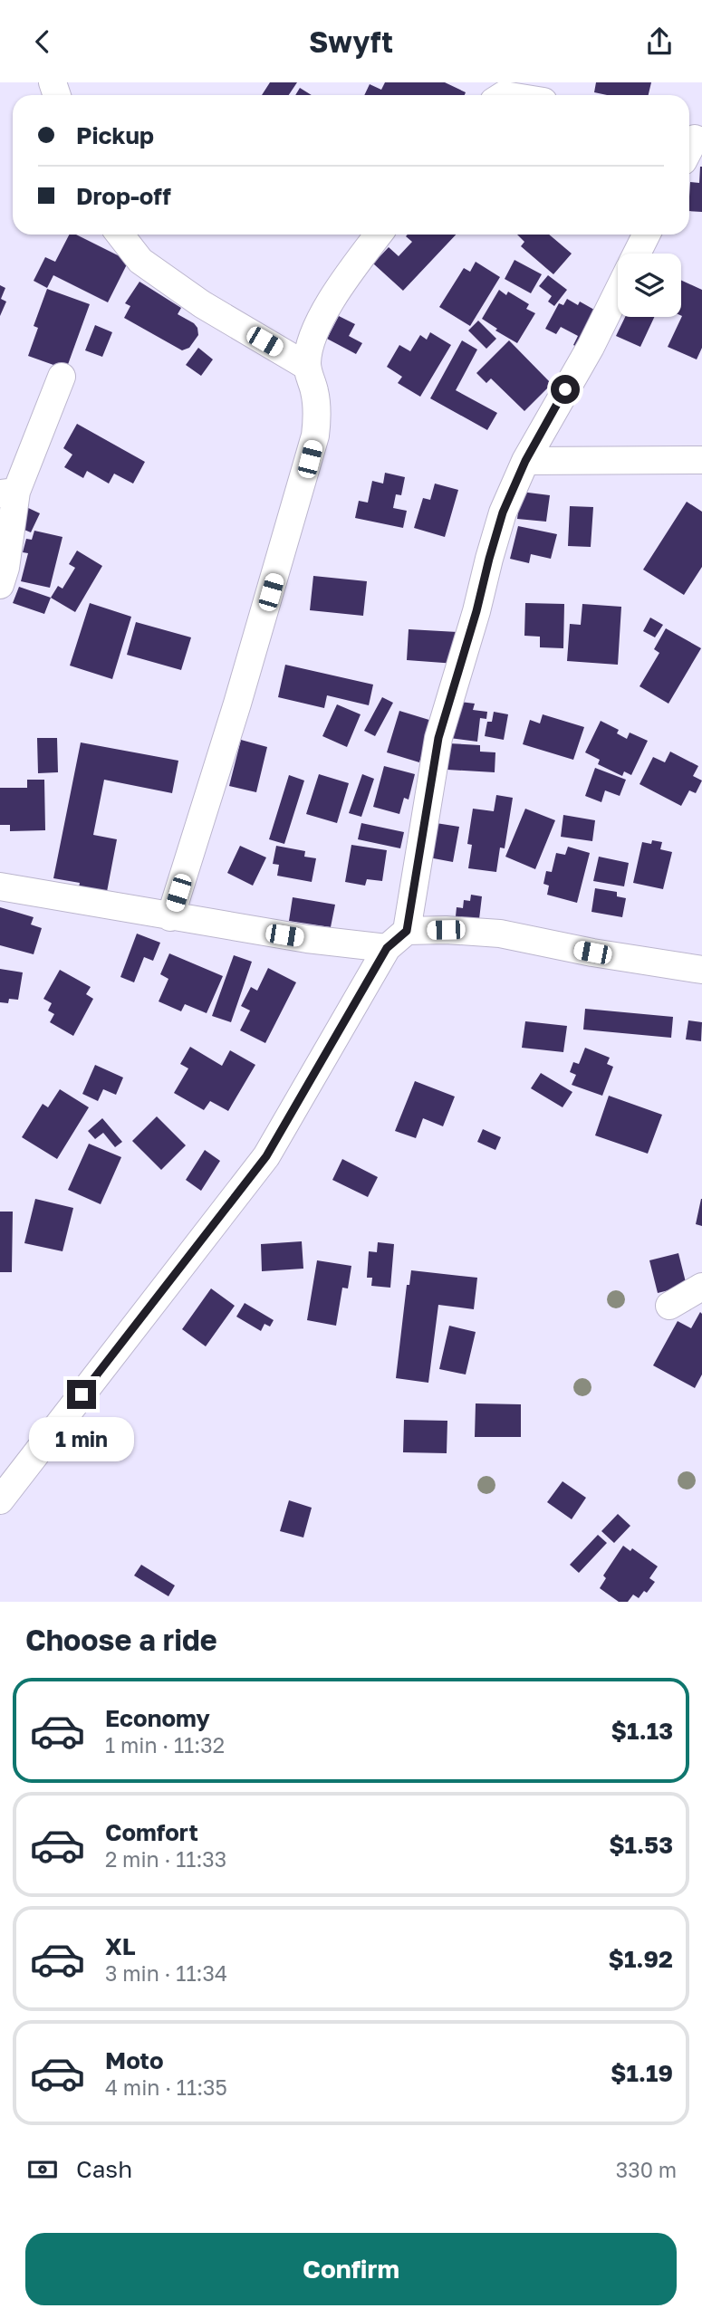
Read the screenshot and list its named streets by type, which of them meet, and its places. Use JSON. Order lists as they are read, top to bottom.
{
  "page": {
    "header": "Swyft",
    "banner": ["Pickup", "Drop-off"],
    "bubble": "1 min",
    "heading": "Choose a ride",
    "list": [
      {
        "name": "Economy",
        "note": "1 min · 11:32",
        "value": "$1.13"
      },
      {
        "name": "Comfort",
        "note": "2 min · 11:33",
        "value": "$1.53"
      },
      {
        "name": "XL",
        "note": "3 min · 11:34",
        "value": "$1.92"
      },
      {
        "name": "Moto",
        "note": "4 min · 11:35",
        "value": "$1.19"
      }
    ],
    "pay": ["Cash", "330 m"],
    "buttons": "Confirm"
  }
}
